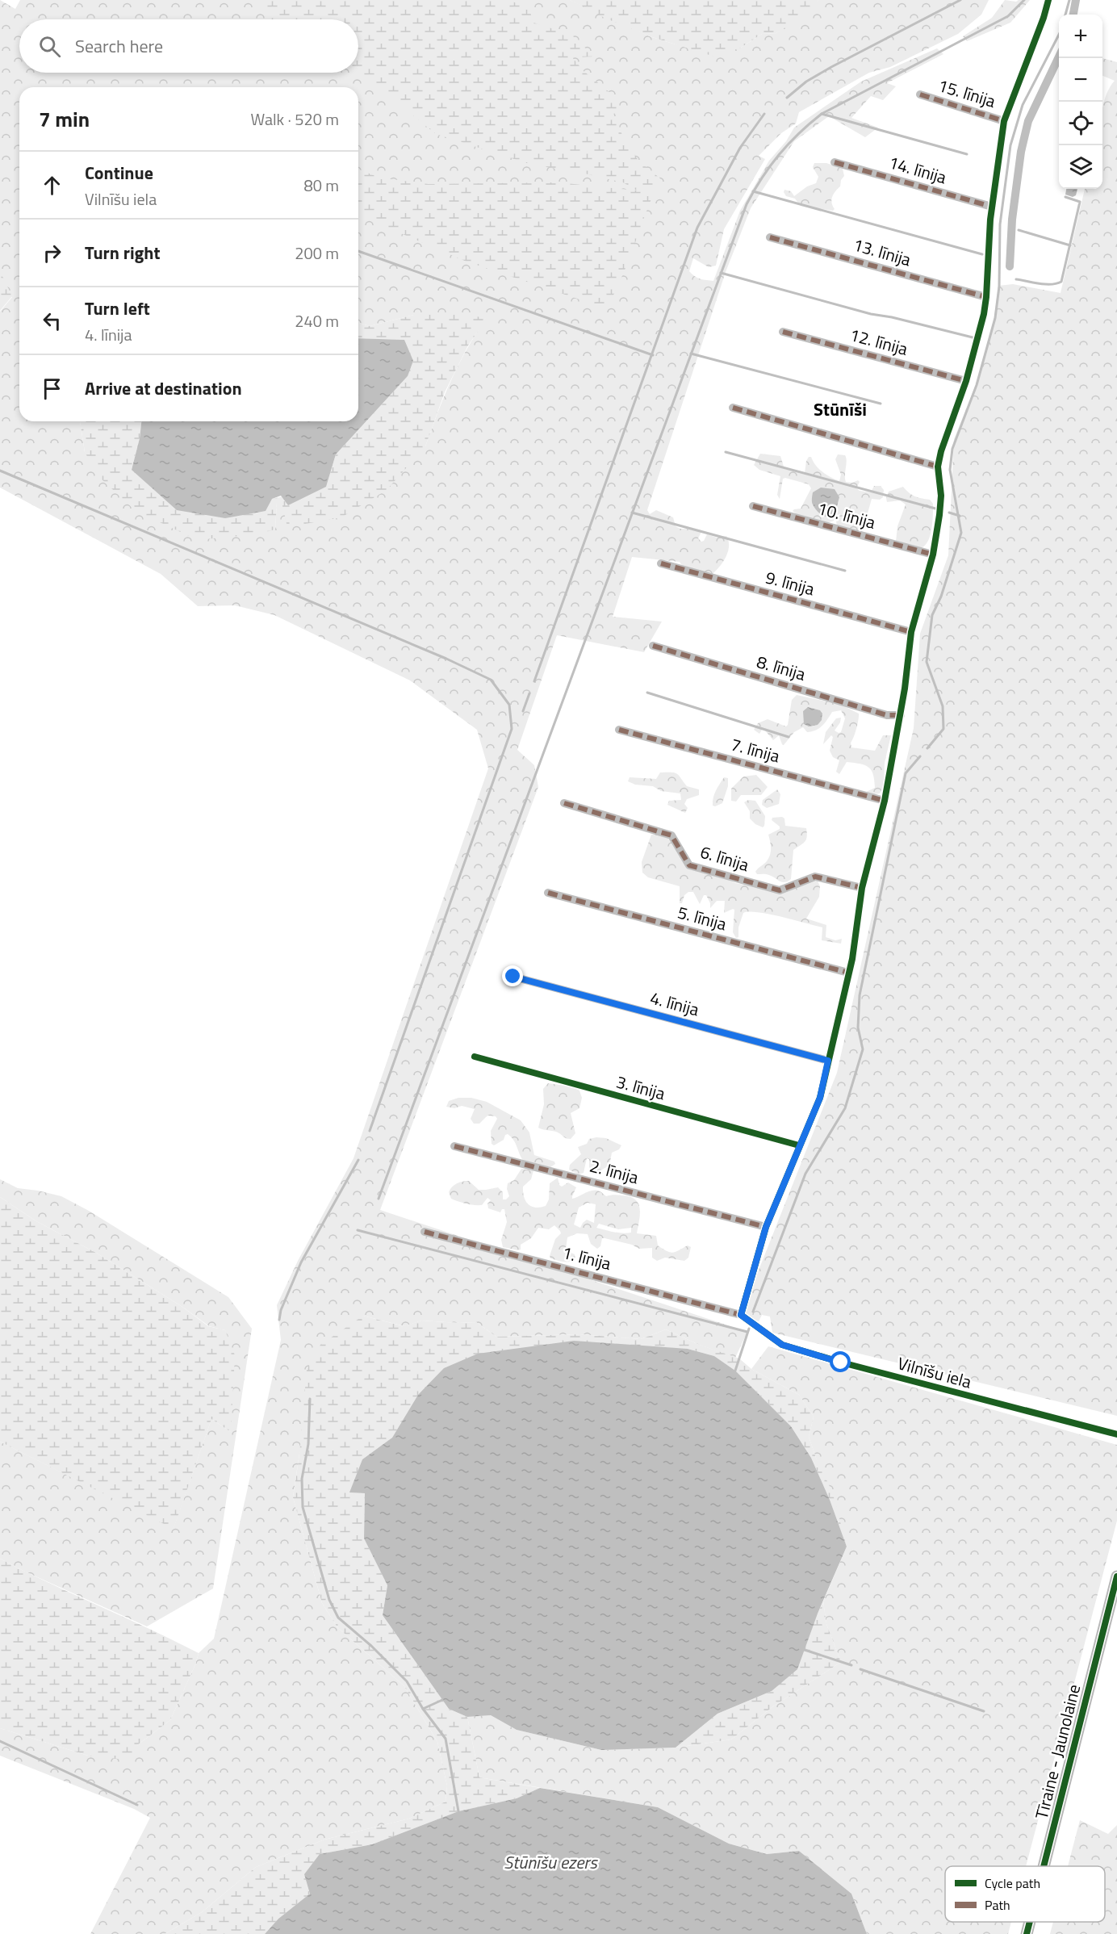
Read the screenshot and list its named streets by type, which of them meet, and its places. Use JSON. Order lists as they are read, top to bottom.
{
  "streets": {
    "main road": ["Tīraine - Jaunolaine"],
    "street": [
      "15. līnija",
      "14. līnija",
      "13. līnija",
      "12. līnija",
      "10. līnija",
      "9. līnija",
      "8. līnija",
      "7. līnija",
      "6. līnija",
      "5. līnija",
      "4. līnija",
      "3. līnija",
      "2. līnija",
      "1. līnija",
      "Vilnīšu iela"
    ]
  },
  "crossings": [
    ["1. līnija", "Vilnīšu iela"]
  ],
  "districts": ["Stūnīši"],
  "water": ["Stūnīšu ezers"],
  "legend": ["Cycle path", "Path"],
  "page": {
    "map_buttons": ["+", "−"],
    "search": "Search here",
    "heading": ["7 min", "Walk · 520 m"],
    "list": [
      ["Continue", "Vilnīšu iela", "80 m"],
      ["Turn right", "200 m"],
      ["Turn left", "4. līnija", "240 m"],
      "Arrive at destination"
    ]
  }
}
